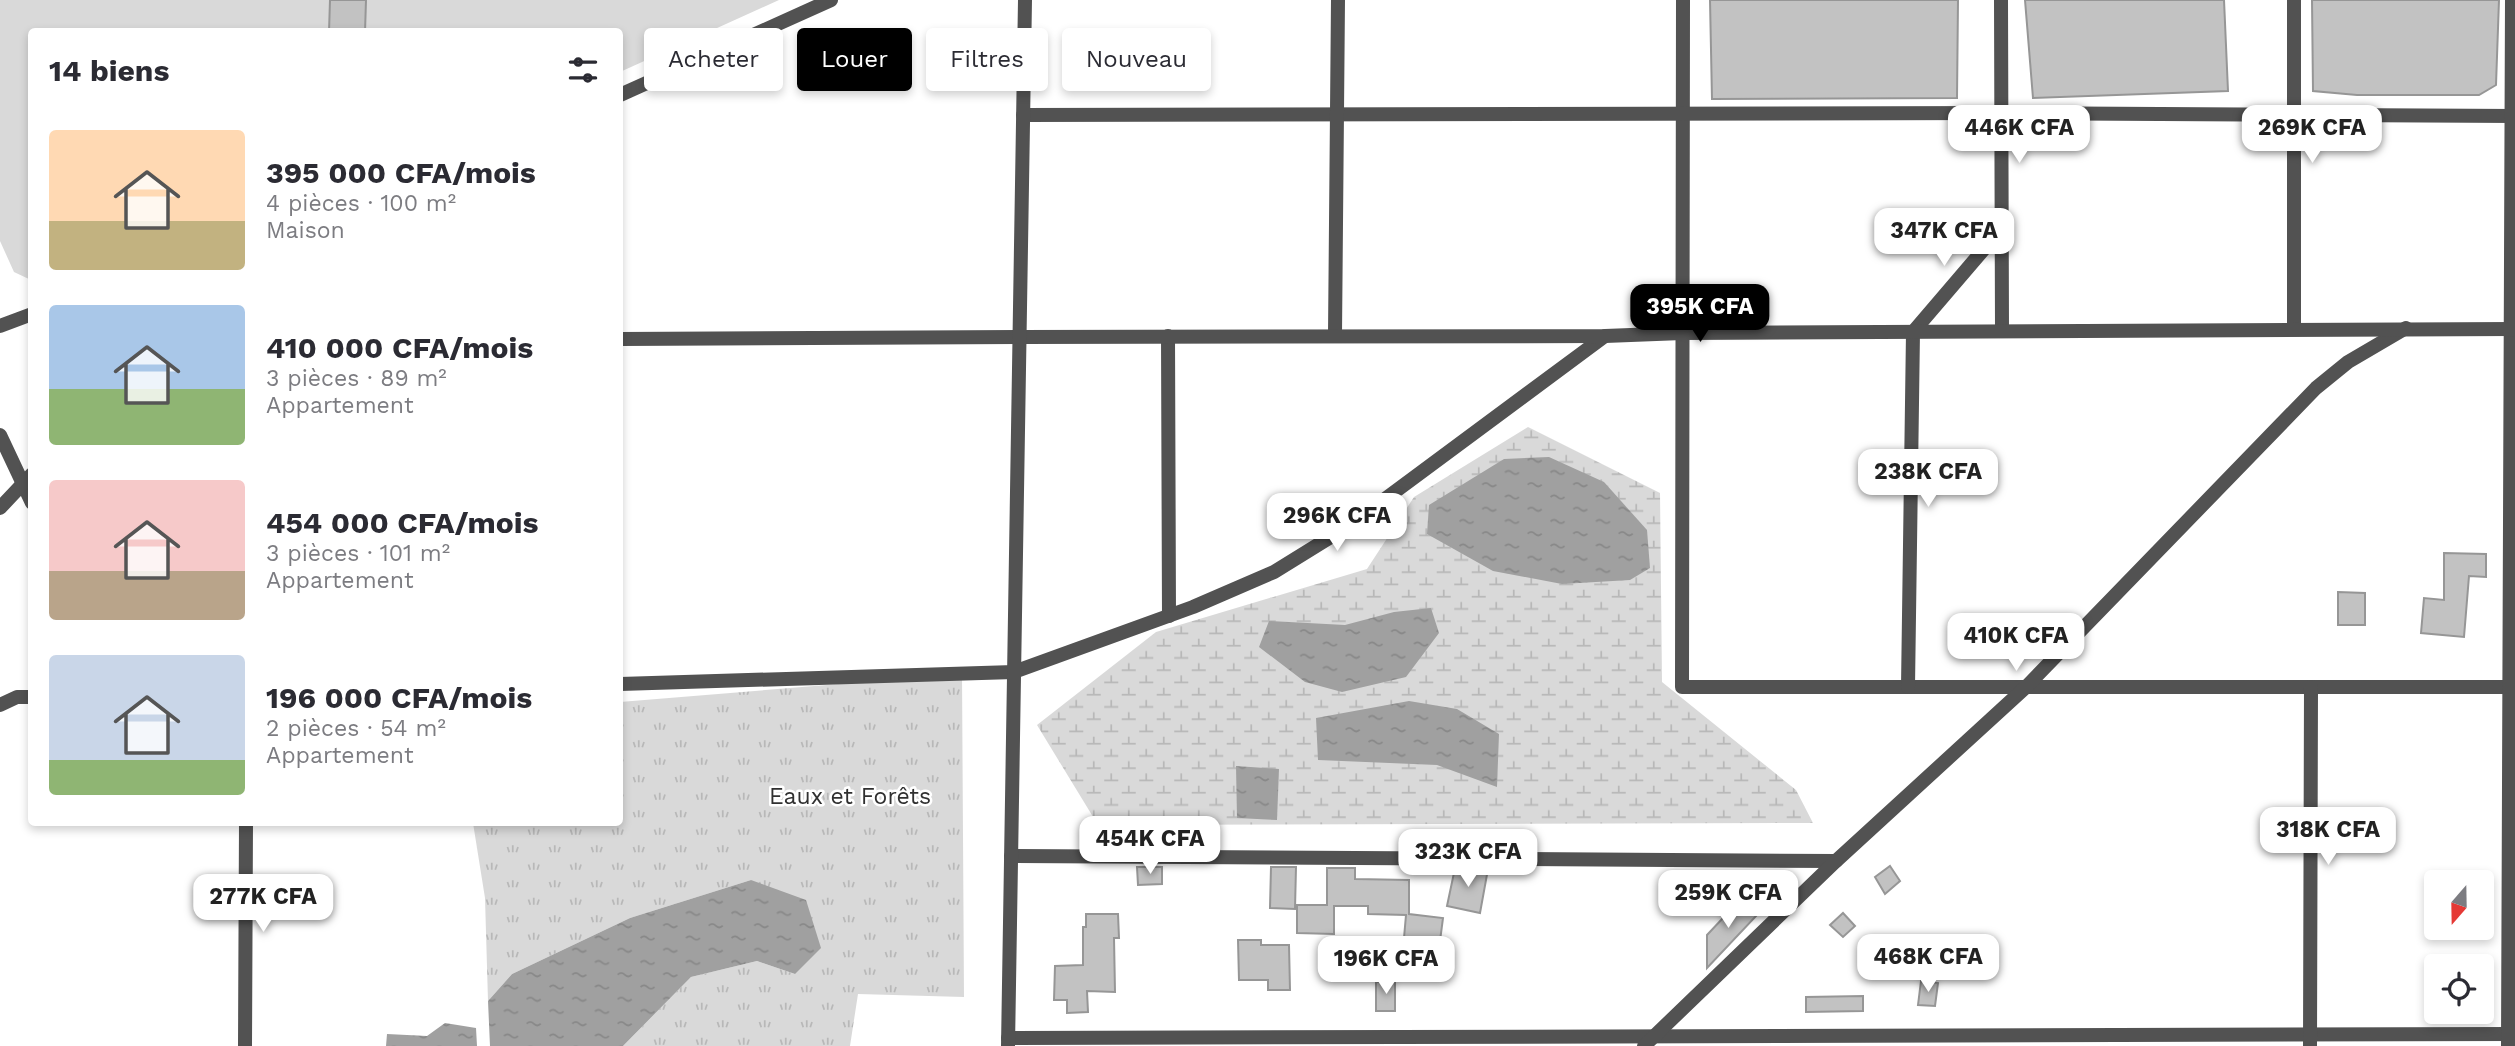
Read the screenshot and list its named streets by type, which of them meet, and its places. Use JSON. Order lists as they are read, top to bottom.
{
  "parks": ["Eaux et Forêts"],
  "north": "bottom",
  "page": {
    "chip": [
      "Acheter",
      "Louer",
      "Filtres",
      "Nouveau"
    ],
    "heading": "14 biens",
    "price": [
      "446K CFA",
      "269K CFA",
      "347K CFA",
      "395K CFA",
      "238K CFA",
      "296K CFA",
      "410K CFA",
      "318K CFA",
      "454K CFA",
      "323K CFA",
      "259K CFA",
      "277K CFA",
      "468K CFA",
      "196K CFA"
    ],
    "list": [
      {
        "name": "395 000 CFA/mois",
        "note": "4 pièces · 100 m² · Maison"
      },
      {
        "name": "410 000 CFA/mois",
        "note": "3 pièces · 89 m² · Appartement"
      },
      {
        "name": "454 000 CFA/mois",
        "note": "3 pièces · 101 m² · Appartement"
      },
      {
        "name": "196 000 CFA/mois",
        "note": "2 pièces · 54 m² · Appartement"
      }
    ]
  }
}
